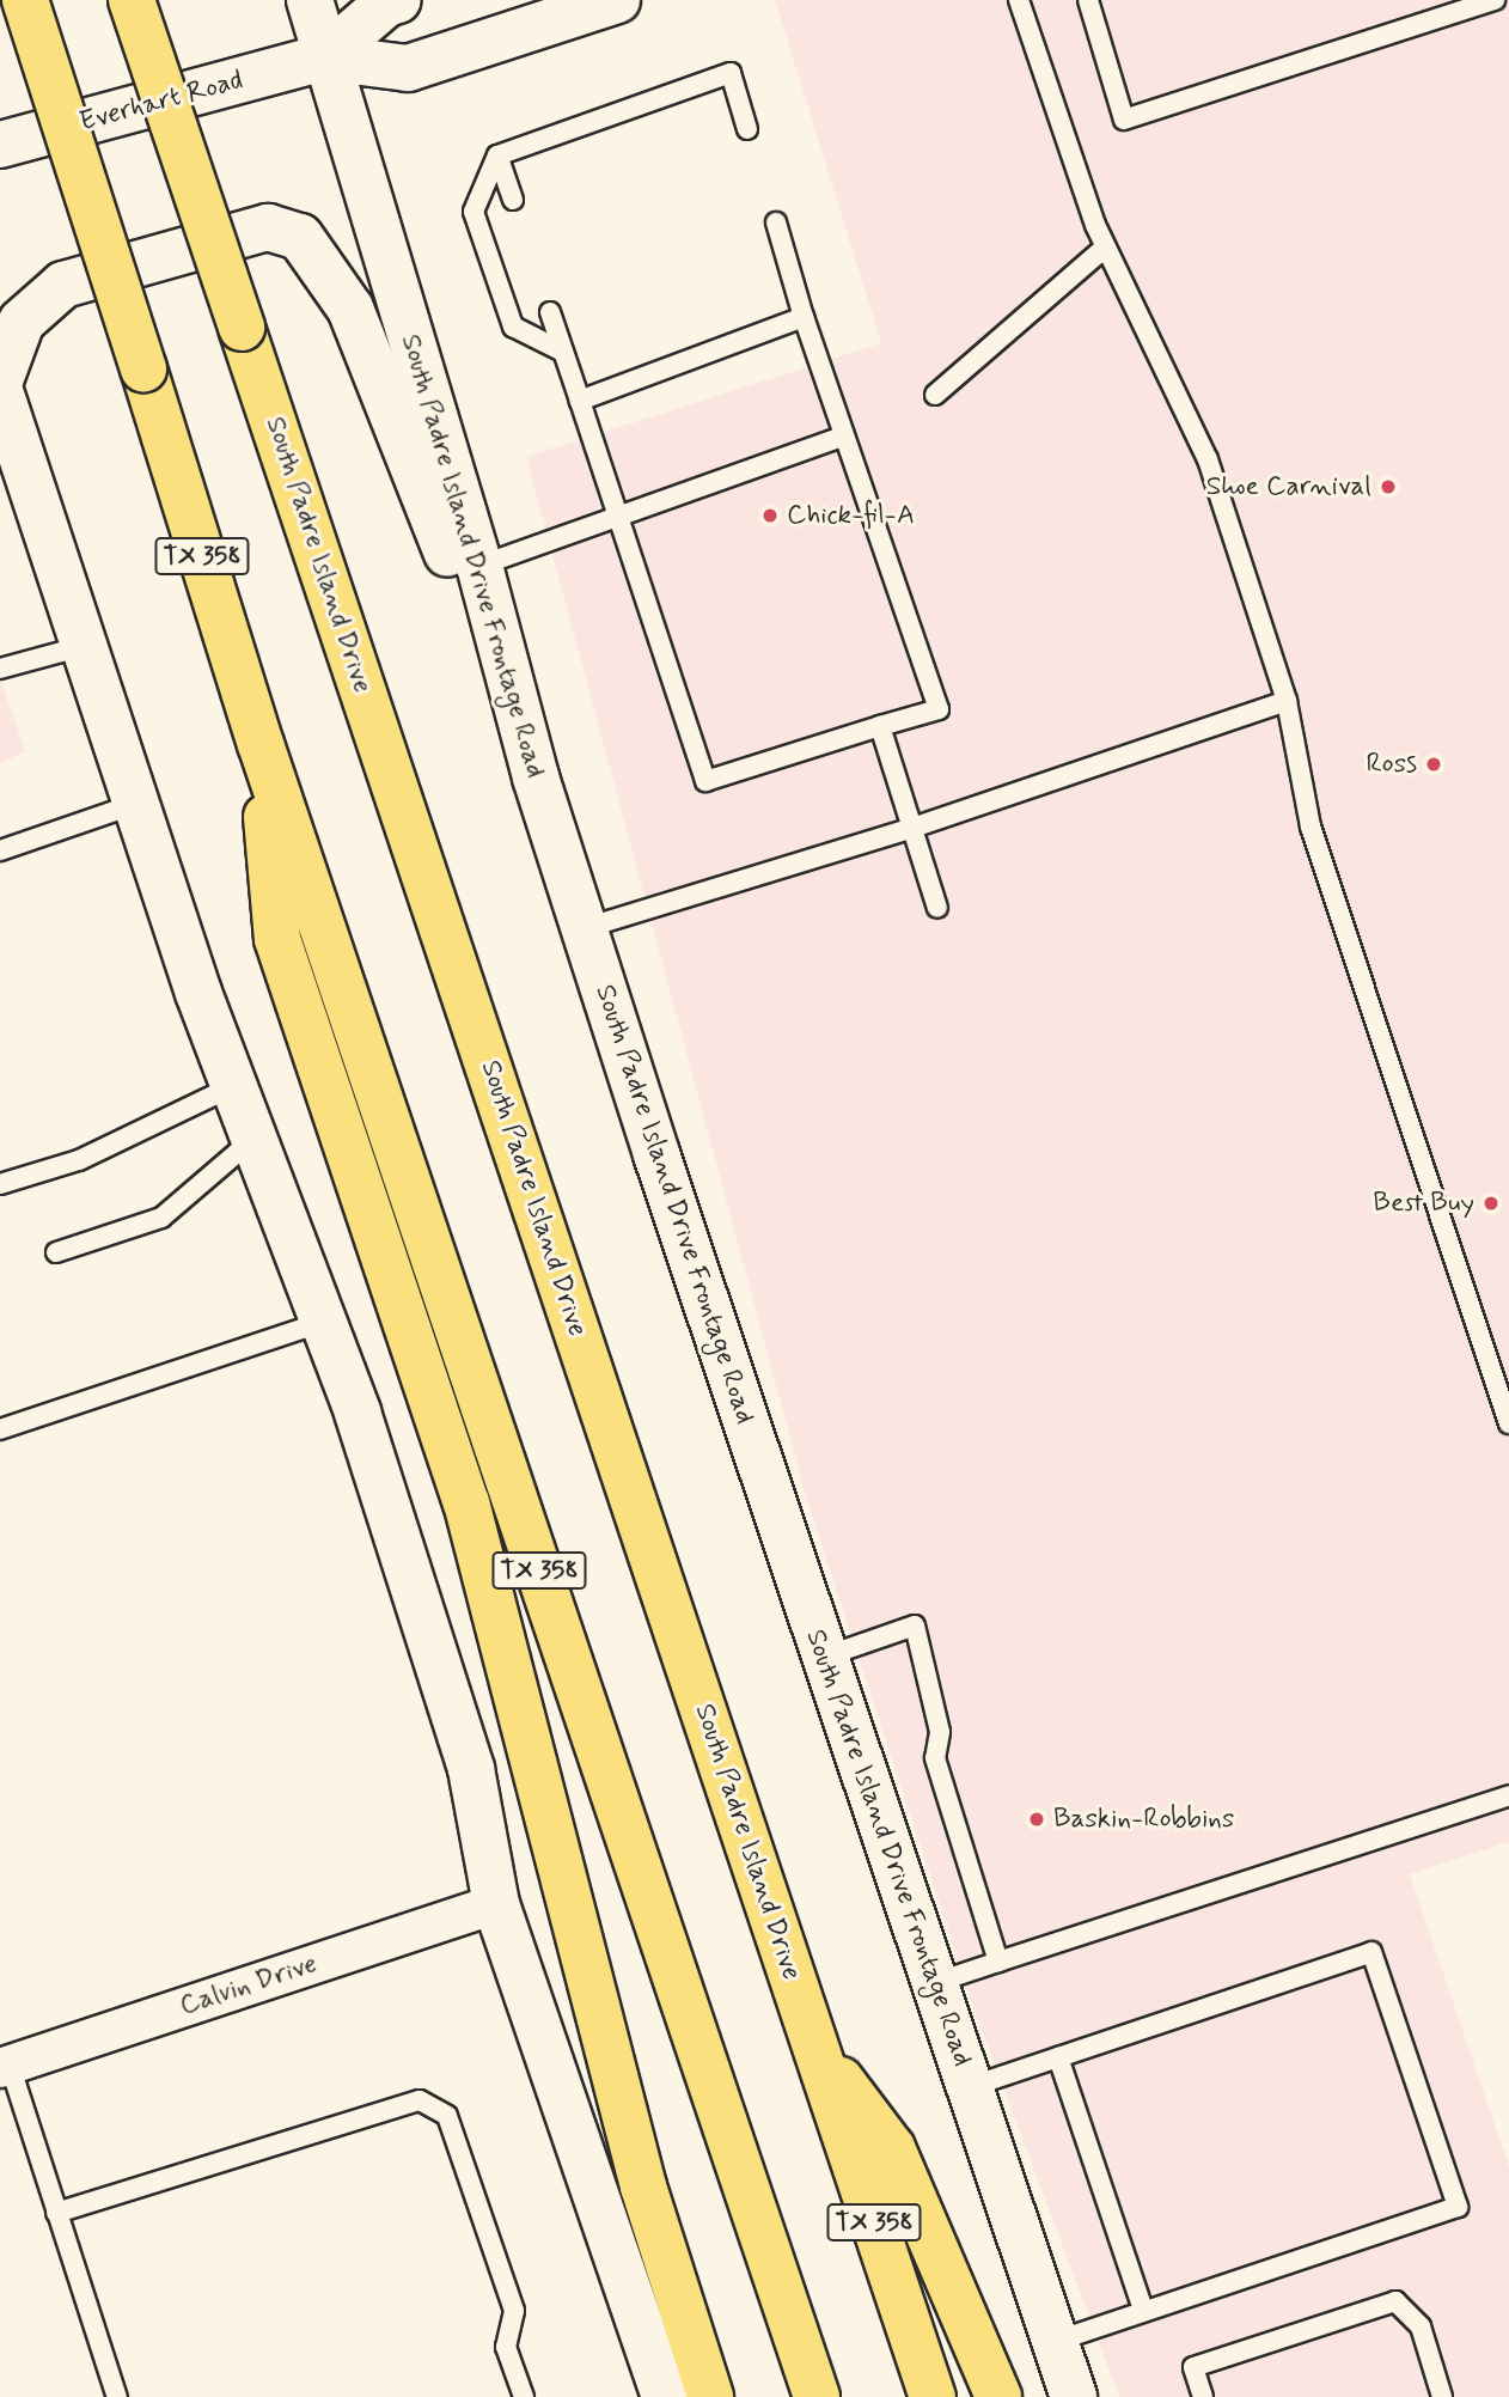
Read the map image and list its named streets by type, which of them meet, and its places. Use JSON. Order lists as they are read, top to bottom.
{
  "streets": {
    "highway": ["South Padre Island Drive", "TX 358"],
    "main road": ["Everhart Road", "South Padre Island Drive Frontage Road"],
    "street": ["Calvin Drive"]
  },
  "crossings": [
    ["Everhart Road", "South Padre Island Drive Frontage Road"]
  ],
  "places": [
    "Shoe Carnival",
    "Chick-fil-A",
    "Ross",
    "Best Buy",
    "Baskin-Robbins"
  ]
}
